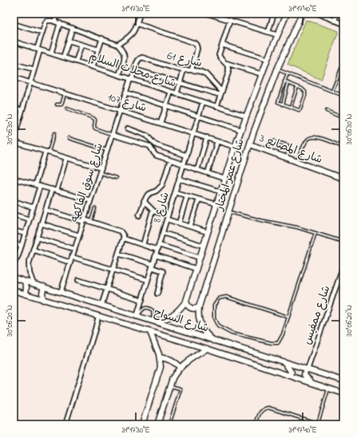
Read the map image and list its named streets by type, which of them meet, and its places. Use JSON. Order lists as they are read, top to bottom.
{
  "streets": {
    "main road": ["شارع المصانع 3", "شارع عمر المختار", "شارع السواح"],
    "street": [
      "شارع 61",
      "شارع محلات السلام",
      "شارع 107",
      "شارع سوق الفاكهه",
      "شارع 8",
      "شارع ممفيس"
    ]
  },
  "crossings": [
    ["شارع 61", "شارع محلات السلام"],
    ["شارع 61", "شارع سوق الفاكهه"],
    ["شارع محلات السلام", "شارع عمر المختار"],
    ["شارع محلات السلام", "شارع سوق الفاكهه"],
    ["شارع محلات السلام", "شارع 8"],
    ["شارع 107", "شارع عمر المختار"],
    ["شارع 107", "شارع سوق الفاكهه"],
    ["شارع 107", "شارع 8"],
    ["شارع المصانع 3", "شارع عمر المختار"],
    ["شارع عمر المختار", "شارع السواح"],
    ["شارع سوق الفاكهه", "شارع السواح"],
    ["شارع 8", "شارع السواح"],
    ["شارع ممفيس", "شارع السواح"]
  ],
  "coordinates": [
    "31°17'30\"E",
    "31°17'40\"E",
    "30°06'30\"N",
    "30°06'20\"N"
  ]
}
